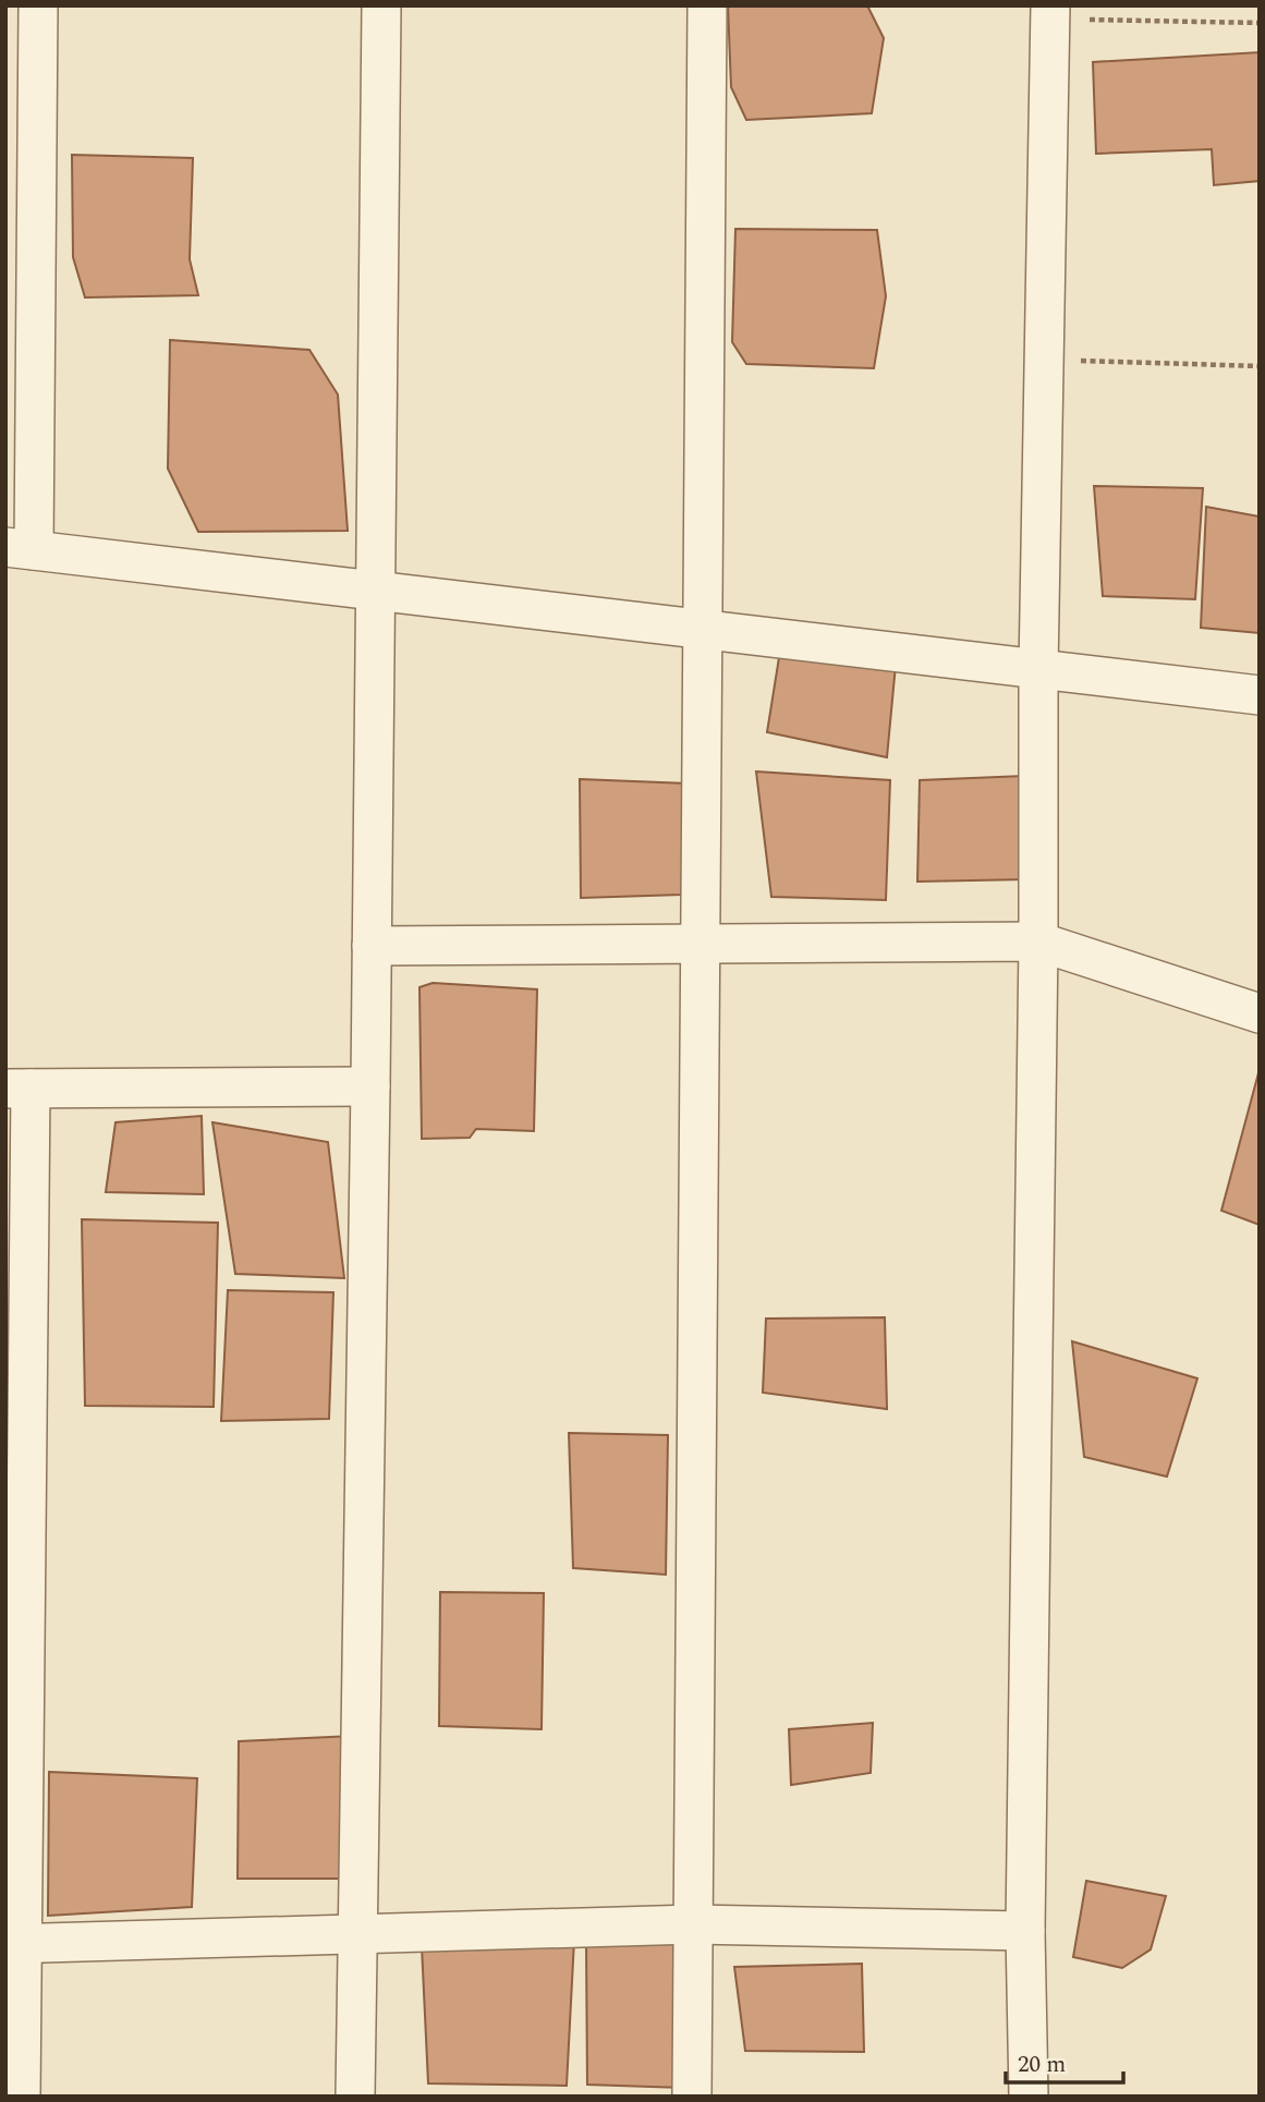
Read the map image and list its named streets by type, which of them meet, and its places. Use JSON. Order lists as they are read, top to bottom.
{
  "scale_bar": "20 m"
}
